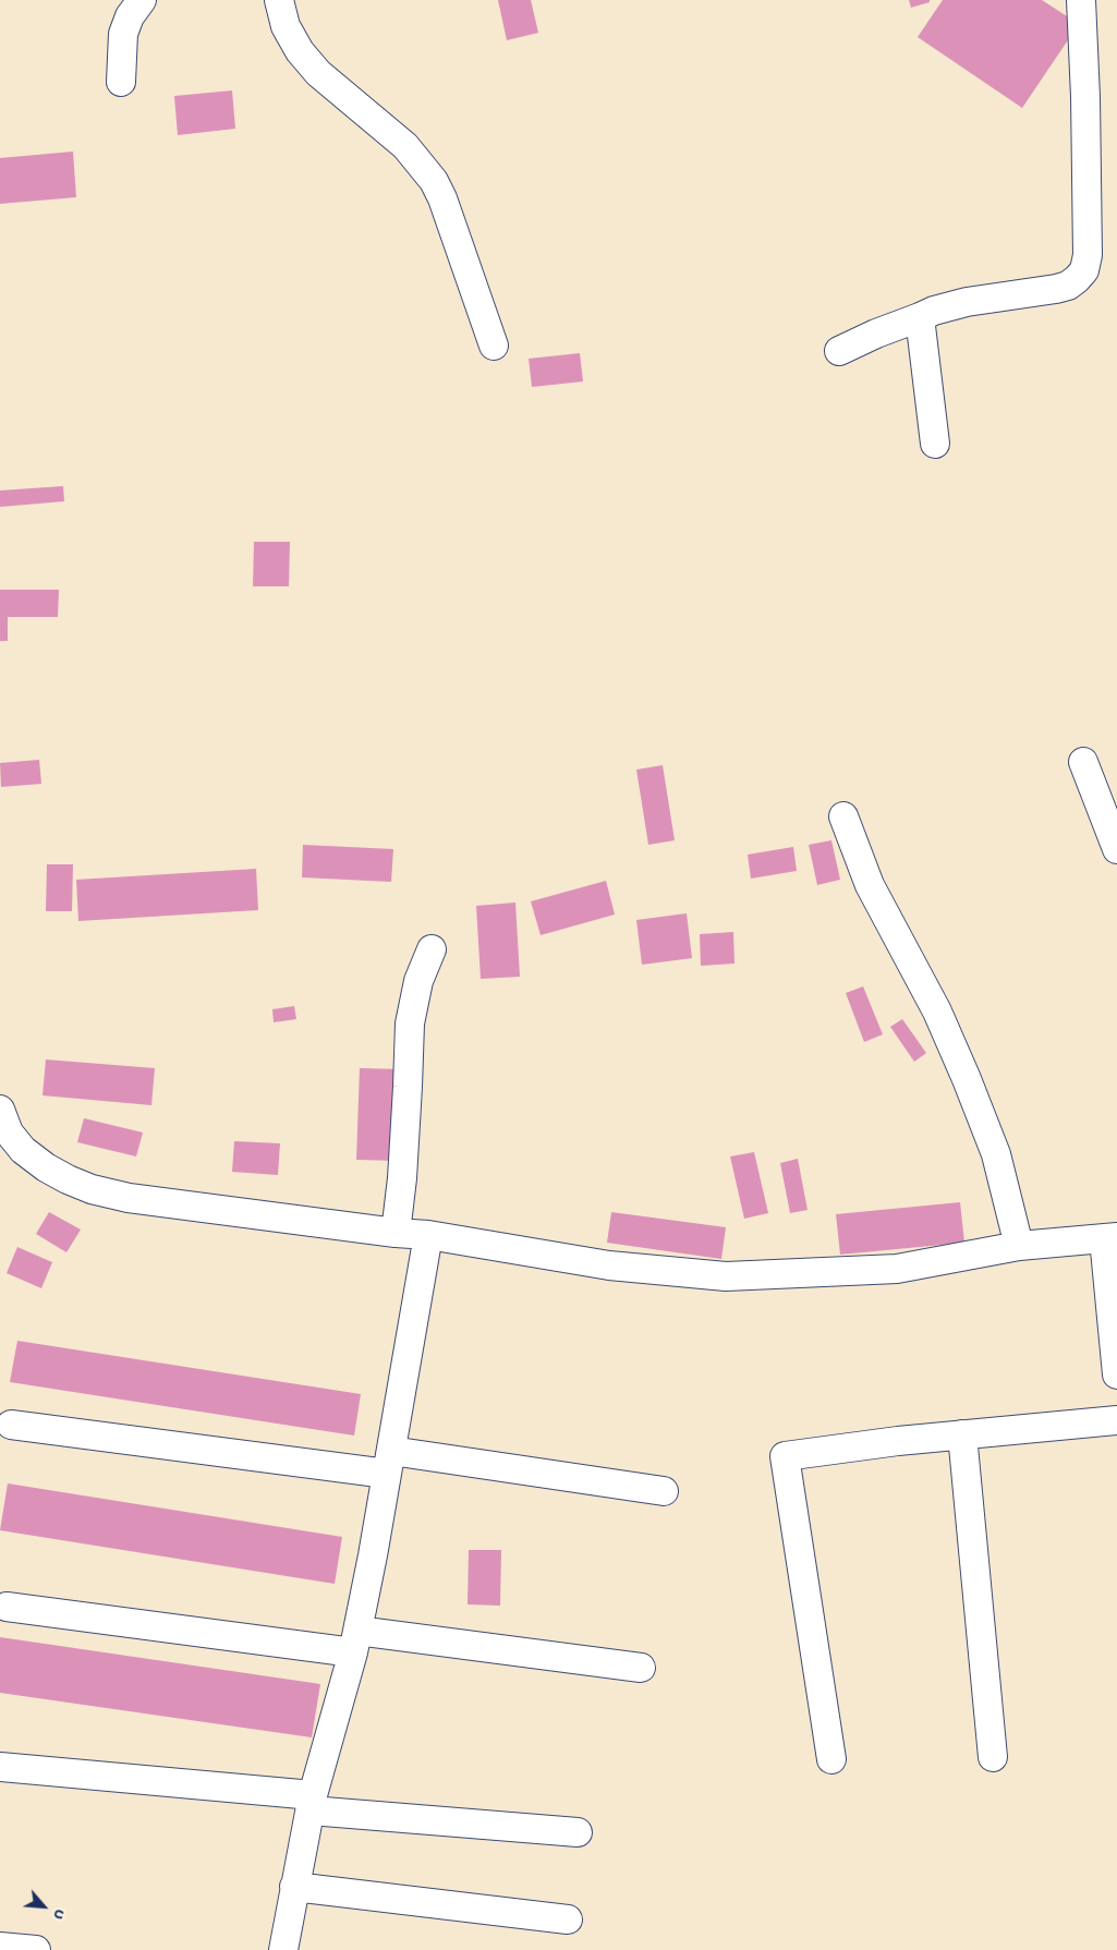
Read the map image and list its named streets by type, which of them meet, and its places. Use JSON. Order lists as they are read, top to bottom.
{
  "north": "bottom right"
}
